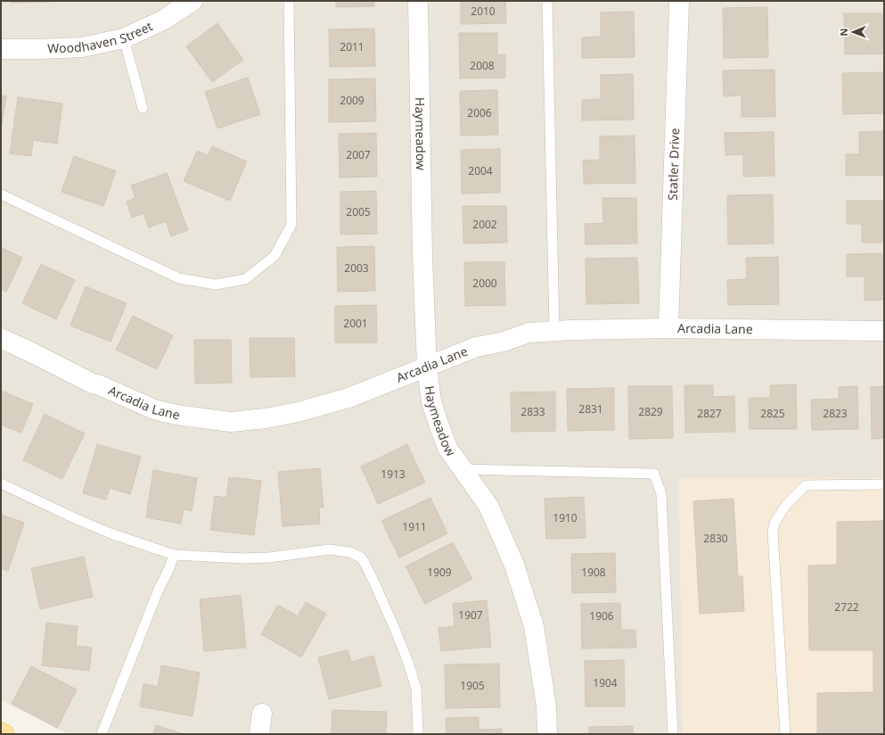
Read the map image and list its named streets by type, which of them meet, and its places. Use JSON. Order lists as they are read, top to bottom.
{
  "streets": {
    "street": [
      "Woodhaven Street",
      "Haymeadow",
      "Statler Drive",
      "Arcadia Lane"
    ]
  },
  "crossings": [
    ["Haymeadow", "Arcadia Lane"],
    ["Statler Drive", "Arcadia Lane"]
  ],
  "house_numbers": [
    "2010",
    "2011",
    "2008",
    "2009",
    "2006",
    "2007",
    "2004",
    "2005",
    "2002",
    "2003",
    "2000",
    "2001",
    "2831",
    "2833",
    "2829",
    "2827",
    "2825",
    "2823",
    "1913",
    "1910",
    "1911",
    "2830",
    "1909",
    "1908",
    "2722",
    "1907",
    "1906",
    "1904",
    "1905"
  ],
  "north": "left"
}
